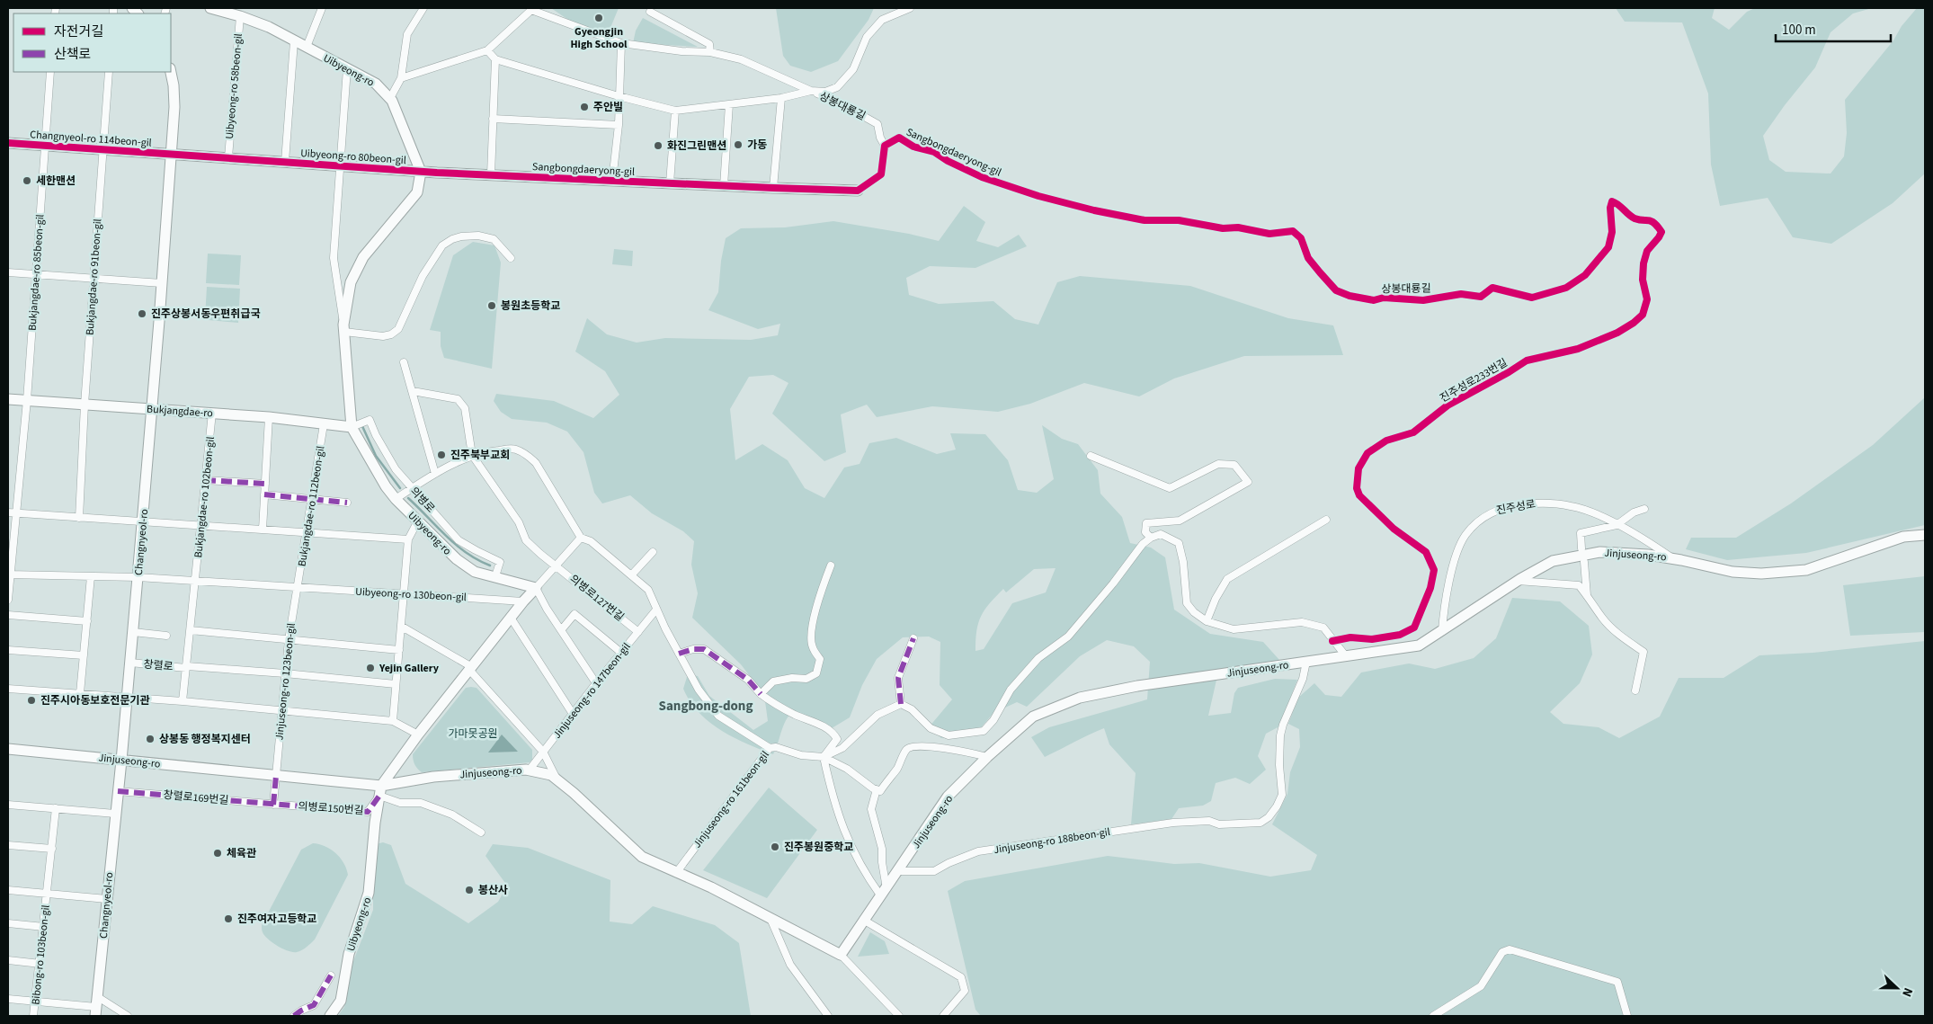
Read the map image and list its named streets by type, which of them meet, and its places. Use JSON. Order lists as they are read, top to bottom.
{
  "streets": {
    "street": [
      "Uibyeong-ro",
      "Uibyeong-ro 58beon-gil",
      "상봉대룡길",
      "Changnyeol-ro 114beon-gil",
      "Sangbongdaeryong-gil",
      "Uibyeong-ro 80beon-gil",
      "Bukjangdae-ro 85beon-gil",
      "Bukjangdae-ro 91beon-gil",
      "진주성로233번길",
      "Bukjangdae-ro",
      "Bukjangdae-ro 102beon-gil",
      "의병로",
      "Bukjangdae-ro 112beon-gil",
      "진주성로",
      "Changnyeol-ro",
      "Jinjuseong-ro",
      "Uibyeong-ro 130beon-gil",
      "의병로127번길",
      "창렬로",
      "Jinjuseong-ro 123beon-gil",
      "Jinjuseong-ro 147beon-gil",
      "창렬로169번길",
      "Jinjuseong-ro 161beon-gil",
      "의병로150번길",
      "Jinjuseong-ro 188beon-gil",
      "Bibong-ro 103beon-gil"
    ]
  },
  "crossings": [
    ["Uibyeong-ro", "Uibyeong-ro 58beon-gil"],
    ["Uibyeong-ro", "Sangbongdaeryong-gil"],
    ["Uibyeong-ro", "Uibyeong-ro 80beon-gil"],
    ["Uibyeong-ro", "Bukjangdae-ro"],
    ["Uibyeong-ro", "의병로"],
    ["Uibyeong-ro", "Jinjuseong-ro"],
    ["Uibyeong-ro", "Uibyeong-ro 130beon-gil"],
    ["Uibyeong-ro", "의병로150번길"],
    ["Uibyeong-ro 58beon-gil", "Changnyeol-ro 114beon-gil"],
    ["Uibyeong-ro 58beon-gil", "Uibyeong-ro 80beon-gil"],
    ["상봉대룡길", "Sangbongdaeryong-gil"],
    ["Changnyeol-ro 114beon-gil", "Uibyeong-ro 80beon-gil"],
    ["Changnyeol-ro 114beon-gil", "Bukjangdae-ro 85beon-gil"],
    ["Changnyeol-ro 114beon-gil", "Bukjangdae-ro 91beon-gil"],
    ["Changnyeol-ro 114beon-gil", "Changnyeol-ro"],
    ["Sangbongdaeryong-gil", "Uibyeong-ro 80beon-gil"],
    ["Sangbongdaeryong-gil", "진주성로233번길"],
    ["Bukjangdae-ro 85beon-gil", "Bukjangdae-ro"],
    ["Bukjangdae-ro 85beon-gil", "Uibyeong-ro 130beon-gil"],
    ["Bukjangdae-ro 91beon-gil", "Bukjangdae-ro"],
    ["Bukjangdae-ro", "Bukjangdae-ro 102beon-gil"],
    ["Bukjangdae-ro", "의병로"],
    ["Bukjangdae-ro", "Bukjangdae-ro 112beon-gil"],
    ["Bukjangdae-ro", "Changnyeol-ro"],
    ["Bukjangdae-ro 102beon-gil", "Uibyeong-ro 130beon-gil"],
    ["Bukjangdae-ro 102beon-gil", "창렬로"],
    ["Bukjangdae-ro 112beon-gil", "Uibyeong-ro 130beon-gil"],
    ["Bukjangdae-ro 112beon-gil", "Jinjuseong-ro 123beon-gil"],
    ["진주성로", "Jinjuseong-ro"],
    ["Changnyeol-ro", "Jinjuseong-ro"],
    ["Changnyeol-ro", "Uibyeong-ro 130beon-gil"],
    ["Changnyeol-ro", "창렬로"],
    ["Changnyeol-ro", "창렬로169번길"],
    ["Jinjuseong-ro", "Jinjuseong-ro 123beon-gil"],
    ["Jinjuseong-ro", "Jinjuseong-ro 147beon-gil"],
    ["Jinjuseong-ro", "Jinjuseong-ro 161beon-gil"],
    ["Jinjuseong-ro", "의병로150번길"],
    ["Jinjuseong-ro", "Jinjuseong-ro 188beon-gil"],
    ["Uibyeong-ro 130beon-gil", "Jinjuseong-ro 123beon-gil"],
    ["의병로127번길", "Jinjuseong-ro 147beon-gil"],
    ["창렬로", "Jinjuseong-ro 123beon-gil"],
    ["Jinjuseong-ro 123beon-gil", "창렬로169번길"],
    ["Jinjuseong-ro 123beon-gil", "의병로150번길"],
    ["창렬로169번길", "의병로150번길"]
  ],
  "districts": ["Sangbong-dong"],
  "parks": ["가마못공원"],
  "places": [
    "Gyeongjin High School",
    "주안빌",
    "가동",
    "화진그린맨션",
    "세한맨션",
    "봉원초등학교",
    "진주상봉서동우편취급국",
    "진주북부교회",
    "Yejin Gallery",
    "진주시아동보호전문기관",
    "상봉동 행정복지센터",
    "진주봉원중학교",
    "체육관",
    "봉산사",
    "진주여자고등학교"
  ],
  "legend": ["자전거길", "산책로"],
  "scale_bar": "100 m",
  "north": "right"
}
